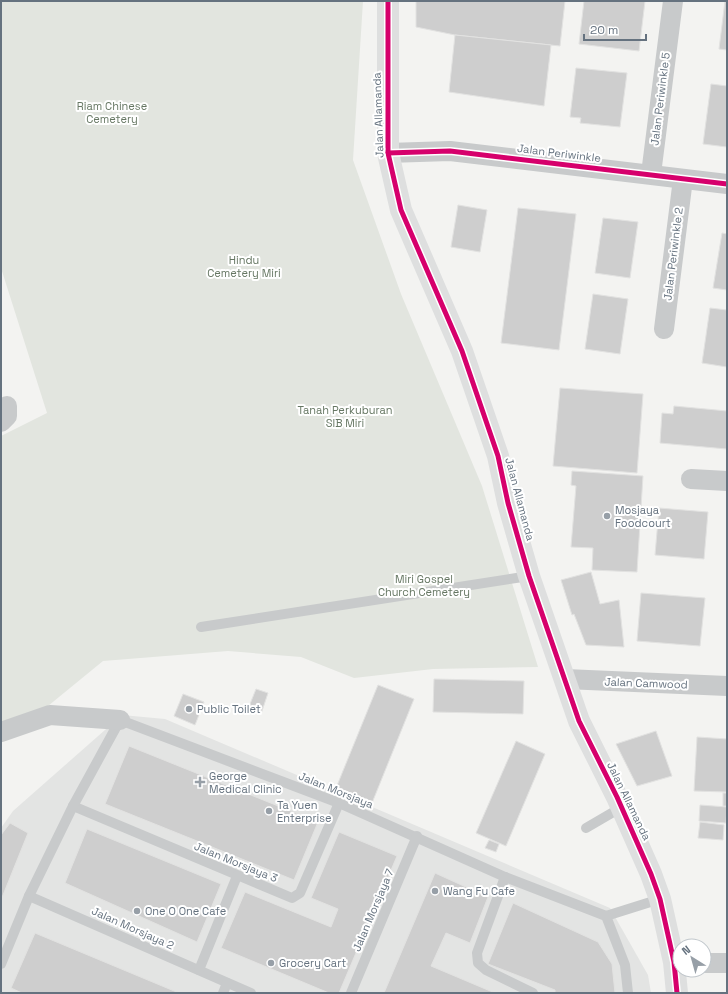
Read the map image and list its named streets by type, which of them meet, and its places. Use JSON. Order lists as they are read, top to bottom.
{
  "streets": {
    "street": [
      "Jalan Periwinkle 5",
      "Jalan Allamanda",
      "Jalan Periwinkle",
      "Jalan Periwinkle 2",
      "Jalan Camwood"
    ],
    "lane": [
      "Jalan Morsjaya",
      "Jalan Morsjaya 3",
      "Jalan Morsjaya 7",
      "Jalan Morsjaya 2"
    ]
  },
  "crossings": [
    ["Jalan Periwinkle 5", "Jalan Periwinkle"],
    ["Jalan Allamanda", "Jalan Periwinkle"],
    ["Jalan Allamanda", "Jalan Camwood"],
    ["Jalan Periwinkle", "Jalan Periwinkle 2"],
    ["Jalan Morsjaya", "Jalan Morsjaya 3"],
    ["Jalan Morsjaya", "Jalan Morsjaya 7"]
  ],
  "parks": [
    "Riam Chinese Cemetery",
    "Hindu Cemetery Miri",
    "Tanah Perkuburan SIB Miri",
    "Miri Gospel Church Cemetery"
  ],
  "places": {
    "other": [
      "Mosjaya Foodcourt",
      "Public Toilet",
      "Ta Yuen Enterprise",
      "Wang Fu Cafe",
      "One O One Cafe",
      "Grocery Cart"
    ],
    "health": ["George Medical Clinic"]
  },
  "scale_bar": "20 m",
  "north": "top left"
}
